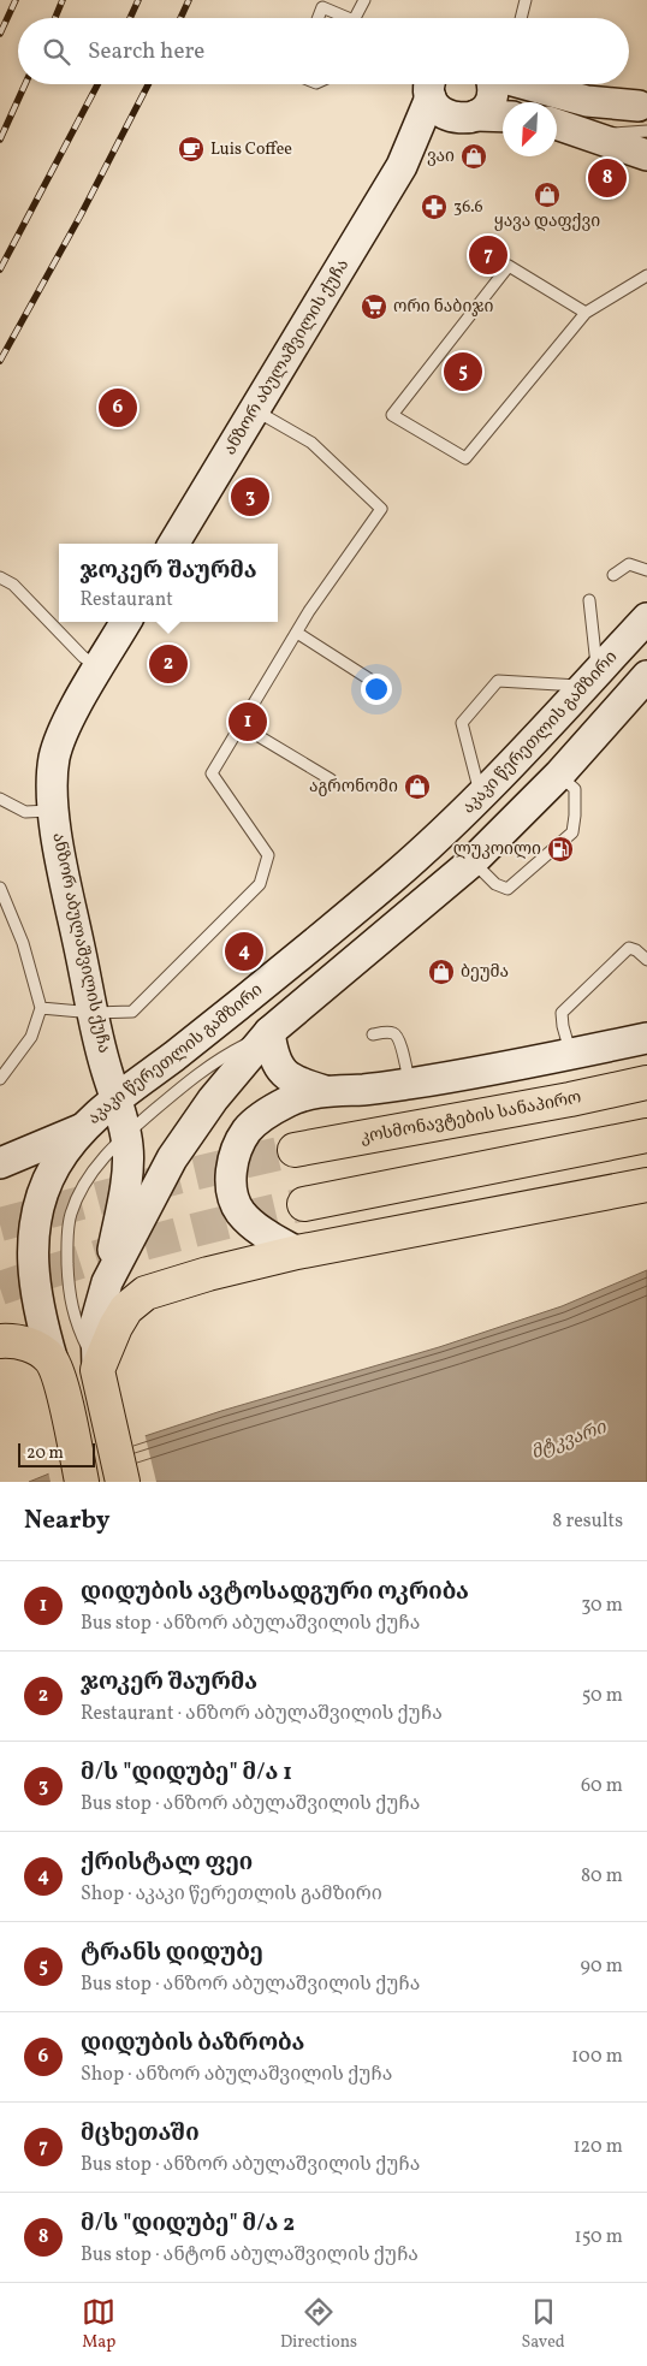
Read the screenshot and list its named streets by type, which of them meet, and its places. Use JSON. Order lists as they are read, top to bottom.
{
  "streets": {
    "main road": ["ანზორ აბულაშვილის ქუჩა", "აკაკი წერეთლის გამზირი", "კოსმონავტების სანაპირო"]
  },
  "crossings": [
    ["ანზორ აბულაშვილის ქუჩა", "აკაკი წერეთლის გამზირი"]
  ],
  "water": ["მტკვარი"],
  "places": {
    "cafe": ["Luis Coffee"],
    "shop": [
      "ვაი",
      "ყავა დაფქვი",
      "აგრონომი",
      "ბეუმა"
    ],
    "pharmacy": ["36.6"],
    "supermarket": ["ორი ნაბიჯი"],
    "fuel station": ["ლუკოილი"]
  },
  "scale_bar": "20 m",
  "north": "bottom left",
  "page": {
    "search": "Search here",
    "pins": [
      "8",
      "7",
      "5",
      "6",
      "3",
      "2",
      "1",
      "4"
    ],
    "popup": ["ჯოკერ შაურმა", "Restaurant"],
    "scale": "20 m",
    "heading": ["Nearby", "8 results"],
    "list": [
      {
        "mark": "1",
        "name": "დიდუბის ავტოსადგური ოკრიბა",
        "note": "Bus stop · ანზორ აბულაშვილის ქუჩა",
        "value": "30 m"
      },
      {
        "mark": "2",
        "name": "ჯოკერ შაურმა",
        "note": "Restaurant · ანზორ აბულაშვილის ქუჩა",
        "value": "50 m"
      },
      {
        "mark": "3",
        "name": "მ/ს \"დიდუბე\" მ/ა 1",
        "note": "Bus stop · ანზორ აბულაშვილის ქუჩა",
        "value": "60 m"
      },
      {
        "mark": "4",
        "name": "ქრისტალ ფეი",
        "note": "Shop · აკაკი წერეთლის გამზირი",
        "value": "80 m"
      },
      {
        "mark": "5",
        "name": "ტრანს დიდუბე",
        "note": "Bus stop · ანზორ აბულაშვილის ქუჩა",
        "value": "90 m"
      },
      {
        "mark": "6",
        "name": "დიდუბის ბაზრობა",
        "note": "Shop · ანზორ აბულაშვილის ქუჩა",
        "value": "100 m"
      },
      {
        "mark": "7",
        "name": "მცხეთაში",
        "note": "Bus stop · ანზორ აბულაშვილის ქუჩა",
        "value": "120 m"
      },
      {
        "mark": "8",
        "name": "მ/ს \"დიდუბე\" მ/ა 2",
        "note": "Bus stop · ანტონ აბულაშვილის ქუჩა",
        "value": "150 m"
      }
    ],
    "nav": ["Map", "Directions", "Saved"]
  }
}
